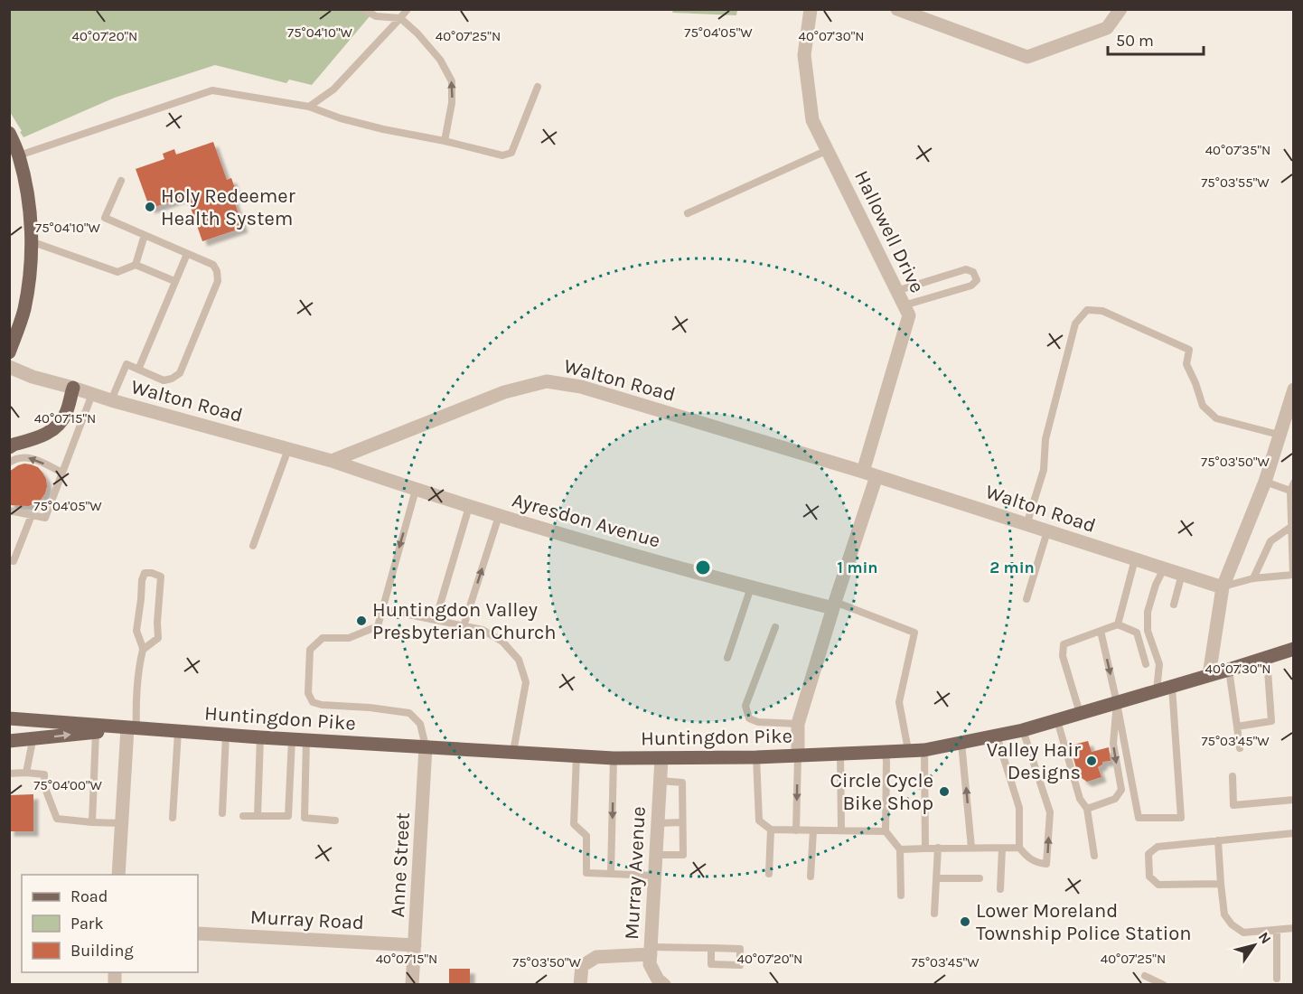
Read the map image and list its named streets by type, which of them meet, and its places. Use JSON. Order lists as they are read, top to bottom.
{
  "streets": {
    "main road": ["Huntingdon Pike"],
    "street": [
      "Hallowell Drive",
      "Walton Road",
      "Ayresdon Avenue",
      "Anne Street",
      "Murray Avenue",
      "Murray Road"
    ]
  },
  "crossings": [
    ["Hallowell Drive", "Walton Road"],
    ["Walton Road", "Ayresdon Avenue"],
    ["Huntingdon Pike", "Anne Street"],
    ["Huntingdon Pike", "Murray Avenue"],
    ["Anne Street", "Murray Road"]
  ],
  "places": [
    "Holy Redeemer Health System",
    "Huntingdon Valley Presbyterian Church",
    "Valley Hair Designs",
    "Circle Cycle Bike Shop",
    "Lower Moreland Township Police Station"
  ],
  "legend": ["Road", "Park", "Building"],
  "scale_bar": "50 m",
  "north": "top right",
  "coordinates": [
    "75°04'10\"W",
    "75°04'05\"W",
    "40°07'20\"N",
    "40°07'25\"N",
    "40°07'30\"N",
    "40°07'35\"N",
    "75°03'55\"W",
    "40°07'15\"N",
    "75°03'50\"W",
    "75°03'45\"W",
    "75°04'00\"W"
  ],
  "rings": ["1 min", "2 min"]
}
